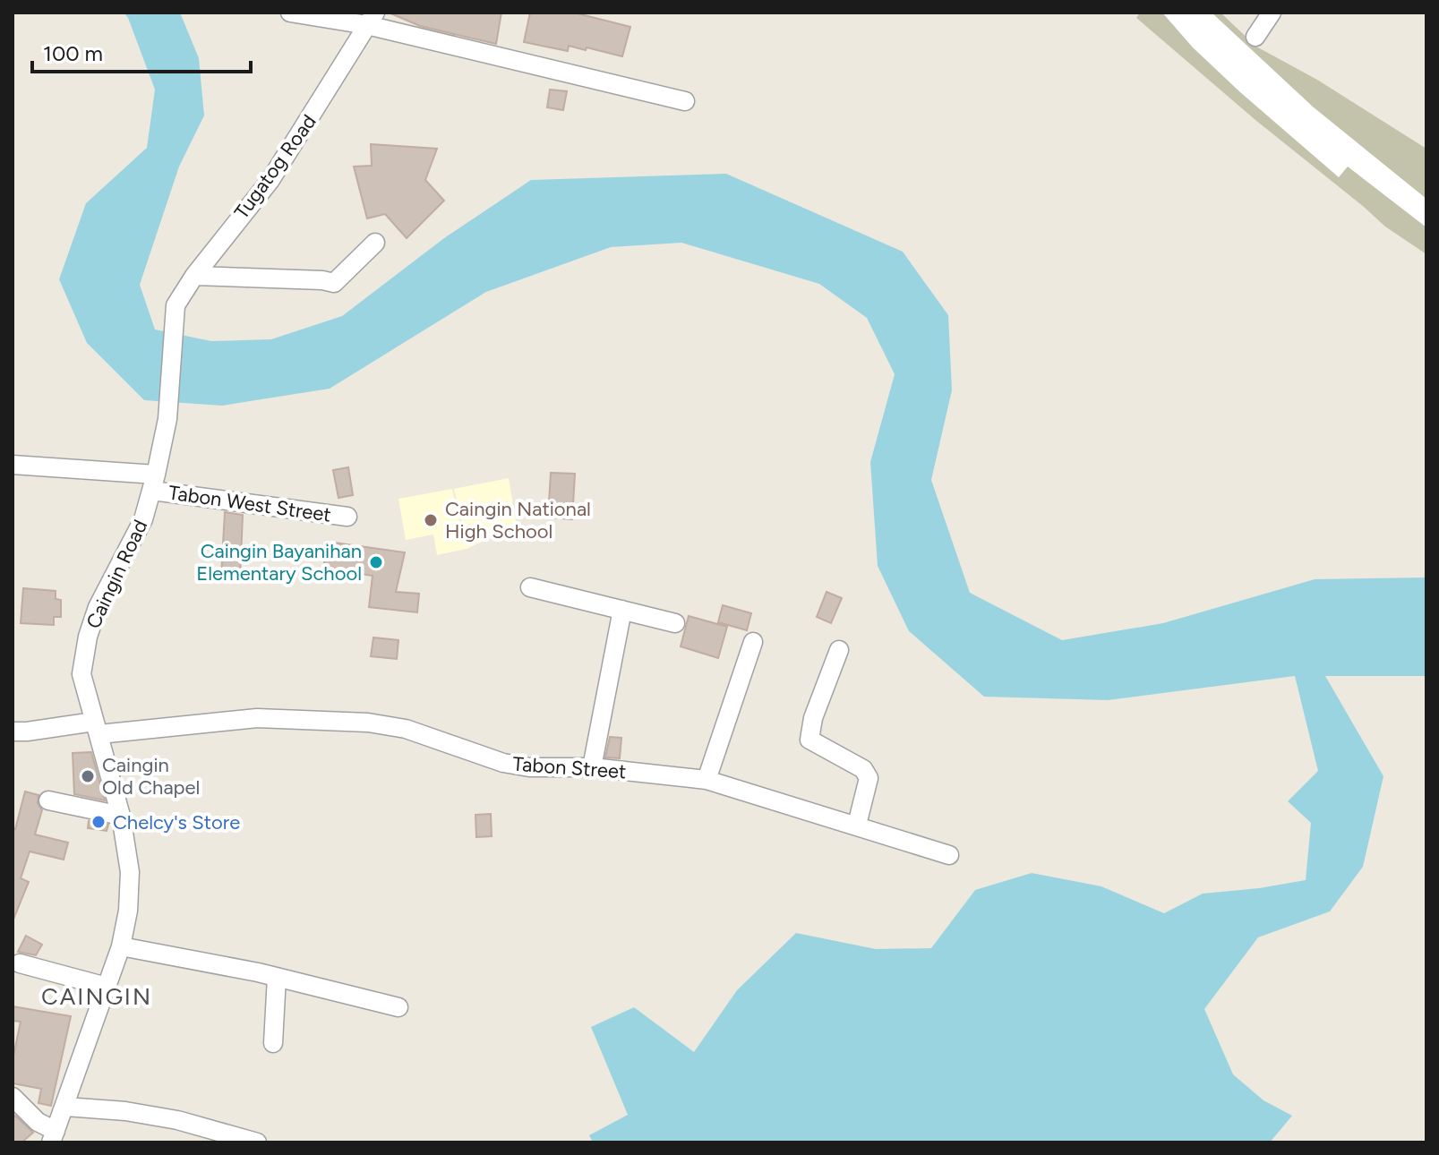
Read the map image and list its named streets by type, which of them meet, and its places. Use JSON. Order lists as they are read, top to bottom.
{
  "streets": {
    "street": [
      "Tugatog Road",
      "Tabon West Street",
      "Caingin Road",
      "Tabon Street"
    ]
  },
  "crossings": [
    ["Tugatog Road", "Caingin Road"],
    ["Tabon West Street", "Caingin Road"],
    ["Caingin Road", "Tabon Street"]
  ],
  "districts": ["CAINGIN"],
  "places": [
    "Caingin National High School",
    "Caingin Bayanihan Elementary School",
    "Caingin Old Chapel",
    "Chelcy's Store"
  ],
  "scale_bar": "100 m"
}
